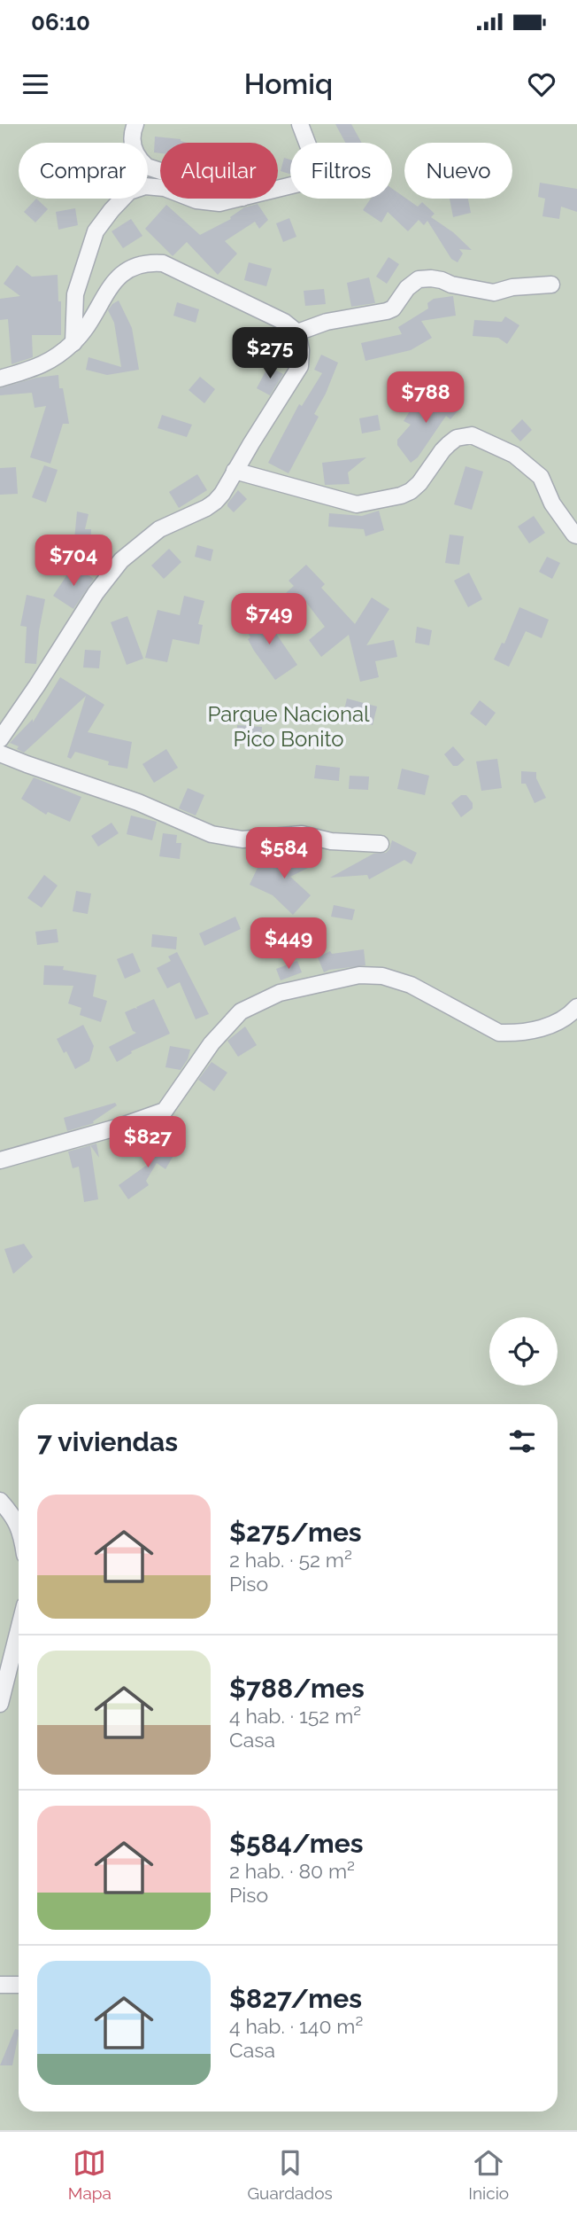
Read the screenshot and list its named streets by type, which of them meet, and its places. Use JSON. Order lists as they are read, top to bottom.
{
  "parks": ["Parque Nacional Pico Bonito"],
  "page": {
    "status": "06:10",
    "header": "Homiq",
    "chip": [
      "Comprar",
      "Alquilar",
      "Filtros",
      "Nuevo"
    ],
    "price": [
      "$275",
      "$788",
      "$704",
      "$749",
      "$584",
      "$449",
      "$827"
    ],
    "heading": "7 viviendas",
    "list": [
      {
        "name": "$275/mes",
        "note": "2 hab. · 52 m² · Piso"
      },
      {
        "name": "$788/mes",
        "note": "4 hab. · 152 m² · Casa"
      },
      {
        "name": "$584/mes",
        "note": "2 hab. · 80 m² · Piso"
      },
      {
        "name": "$827/mes",
        "note": "4 hab. · 140 m² · Casa"
      }
    ],
    "tabs": ["Mapa", "Guardados", "Inicio"]
  }
}
